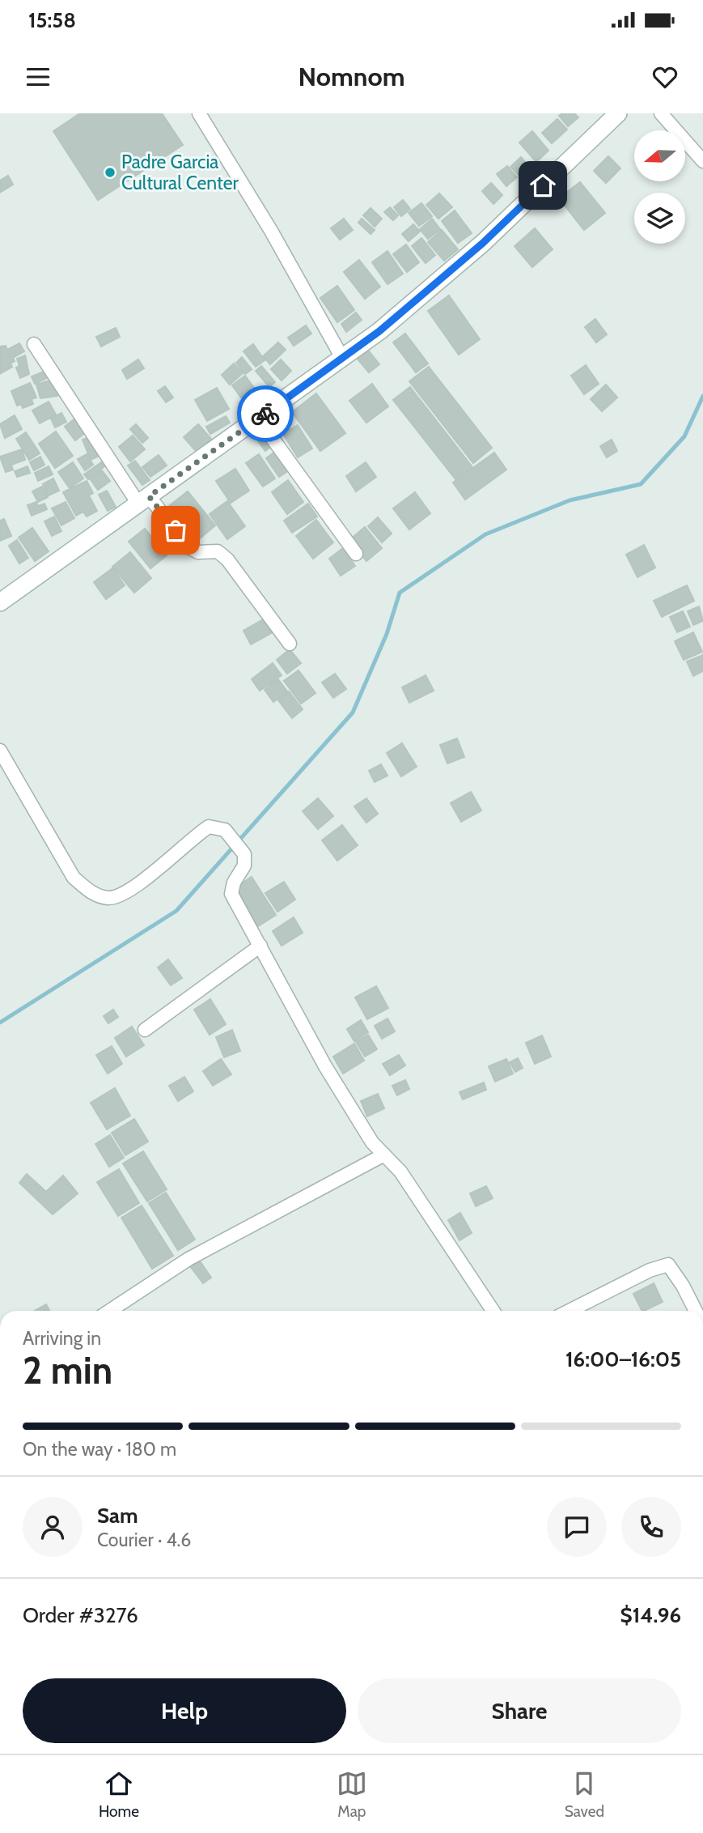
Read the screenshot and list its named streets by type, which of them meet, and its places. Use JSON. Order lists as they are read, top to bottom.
{
  "places": ["Padre Garcia Cultural Center"],
  "north": "left",
  "page": {
    "status": "15:58",
    "header": "Nomnom",
    "heading": ["2 min", "Arriving in", "16:00–16:05"],
    "panel": [
      "Sam",
      "Courier · 4.6",
      "Order #3276",
      "$14.96"
    ],
    "bar": "On the way · 180 m",
    "buttons": ["Help", "Share"],
    "tabs": ["Home", "Map", "Saved"]
  }
}
